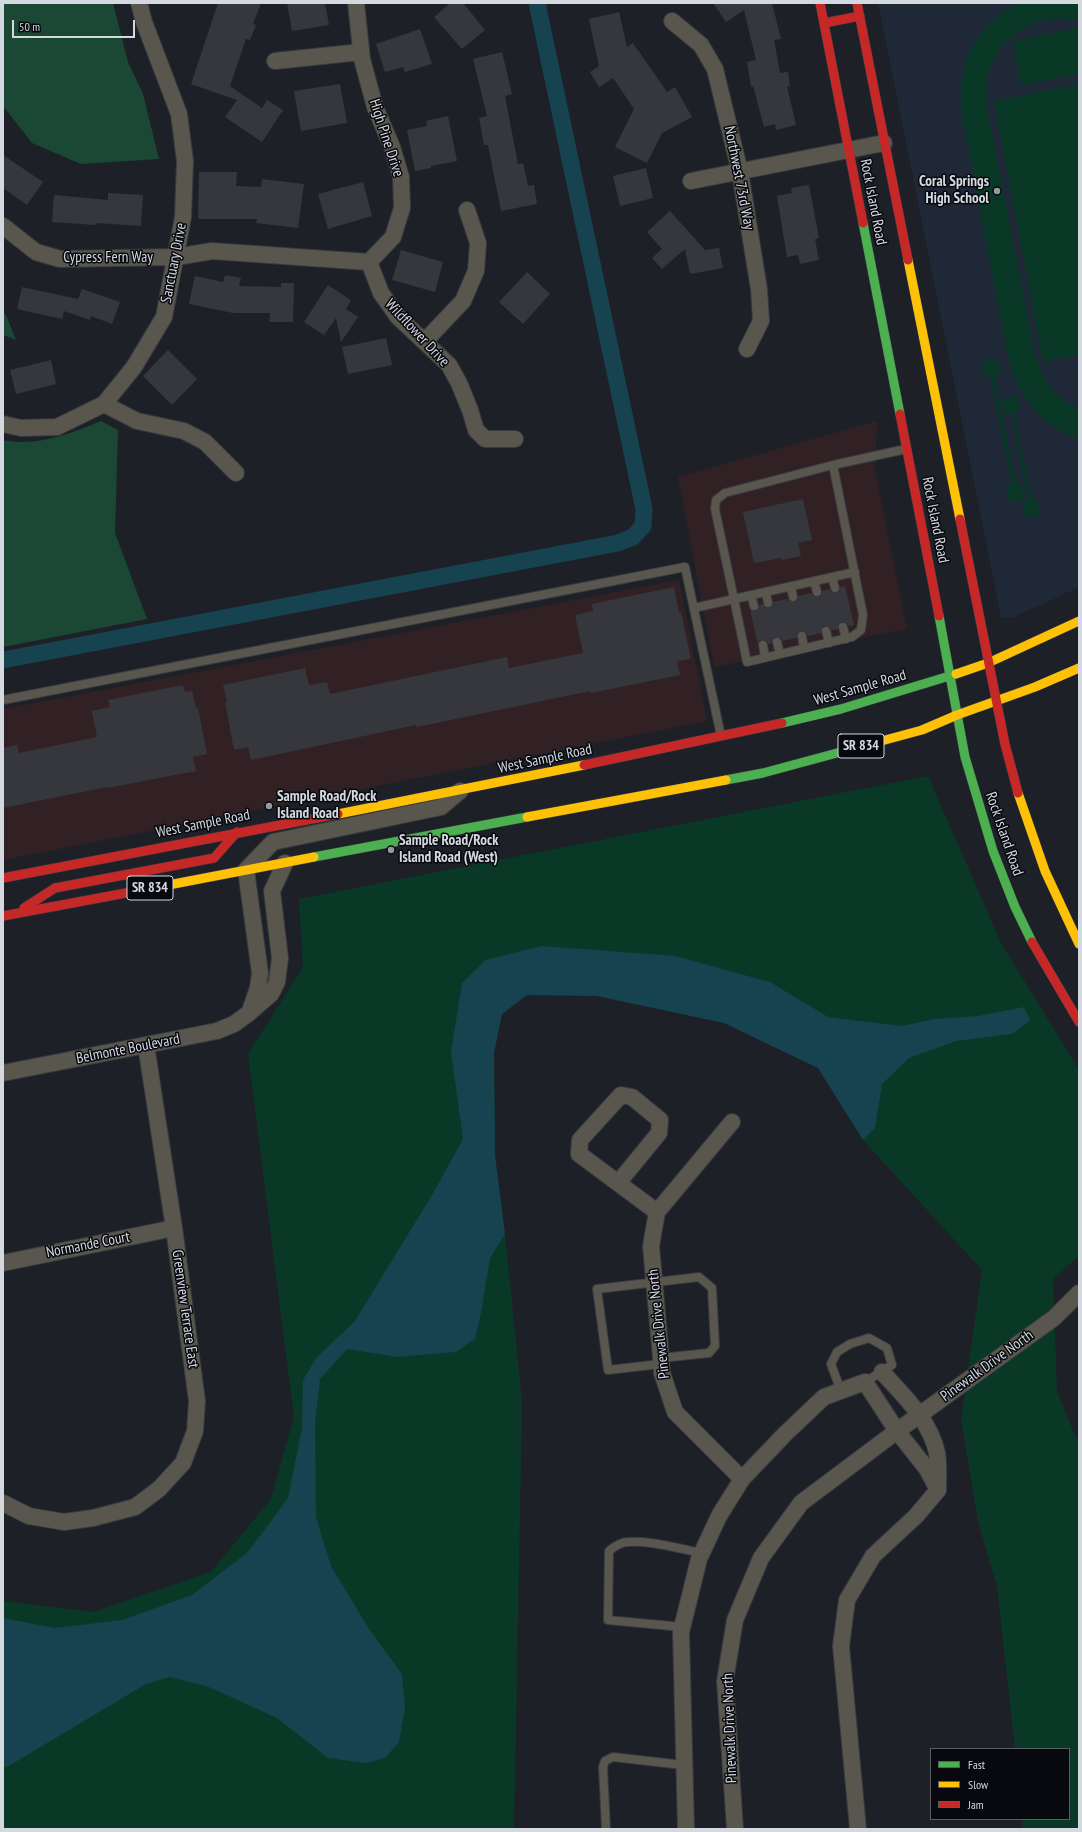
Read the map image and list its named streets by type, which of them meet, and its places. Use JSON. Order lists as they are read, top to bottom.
{
  "streets": {
    "main road": ["Rock Island Road", "West Sample Road", "SR 834"],
    "street": [
      "High Pine Drive",
      "Northwest 73rd Way",
      "Cypress Fern Way",
      "Sanctuary Drive",
      "Wildflower Drive",
      "Belmonte Boulevard",
      "Normande Court",
      "Greenview Terrace East",
      "Pinewalk Drive North"
    ]
  },
  "crossings": [
    ["High Pine Drive", "Wildflower Drive"],
    ["Rock Island Road", "West Sample Road"],
    ["Rock Island Road", "SR 834"],
    ["Cypress Fern Way", "Sanctuary Drive"],
    ["SR 834", "Belmonte Boulevard"],
    ["Belmonte Boulevard", "Greenview Terrace East"],
    ["Normande Court", "Greenview Terrace East"]
  ],
  "places": ["Coral Springs High School", "Sample Road/Rock Island Road", "Sample Road/Rock Island Road (West)"],
  "legend": ["Fast", "Slow", "Jam"],
  "scale_bar": "50 m"
}
